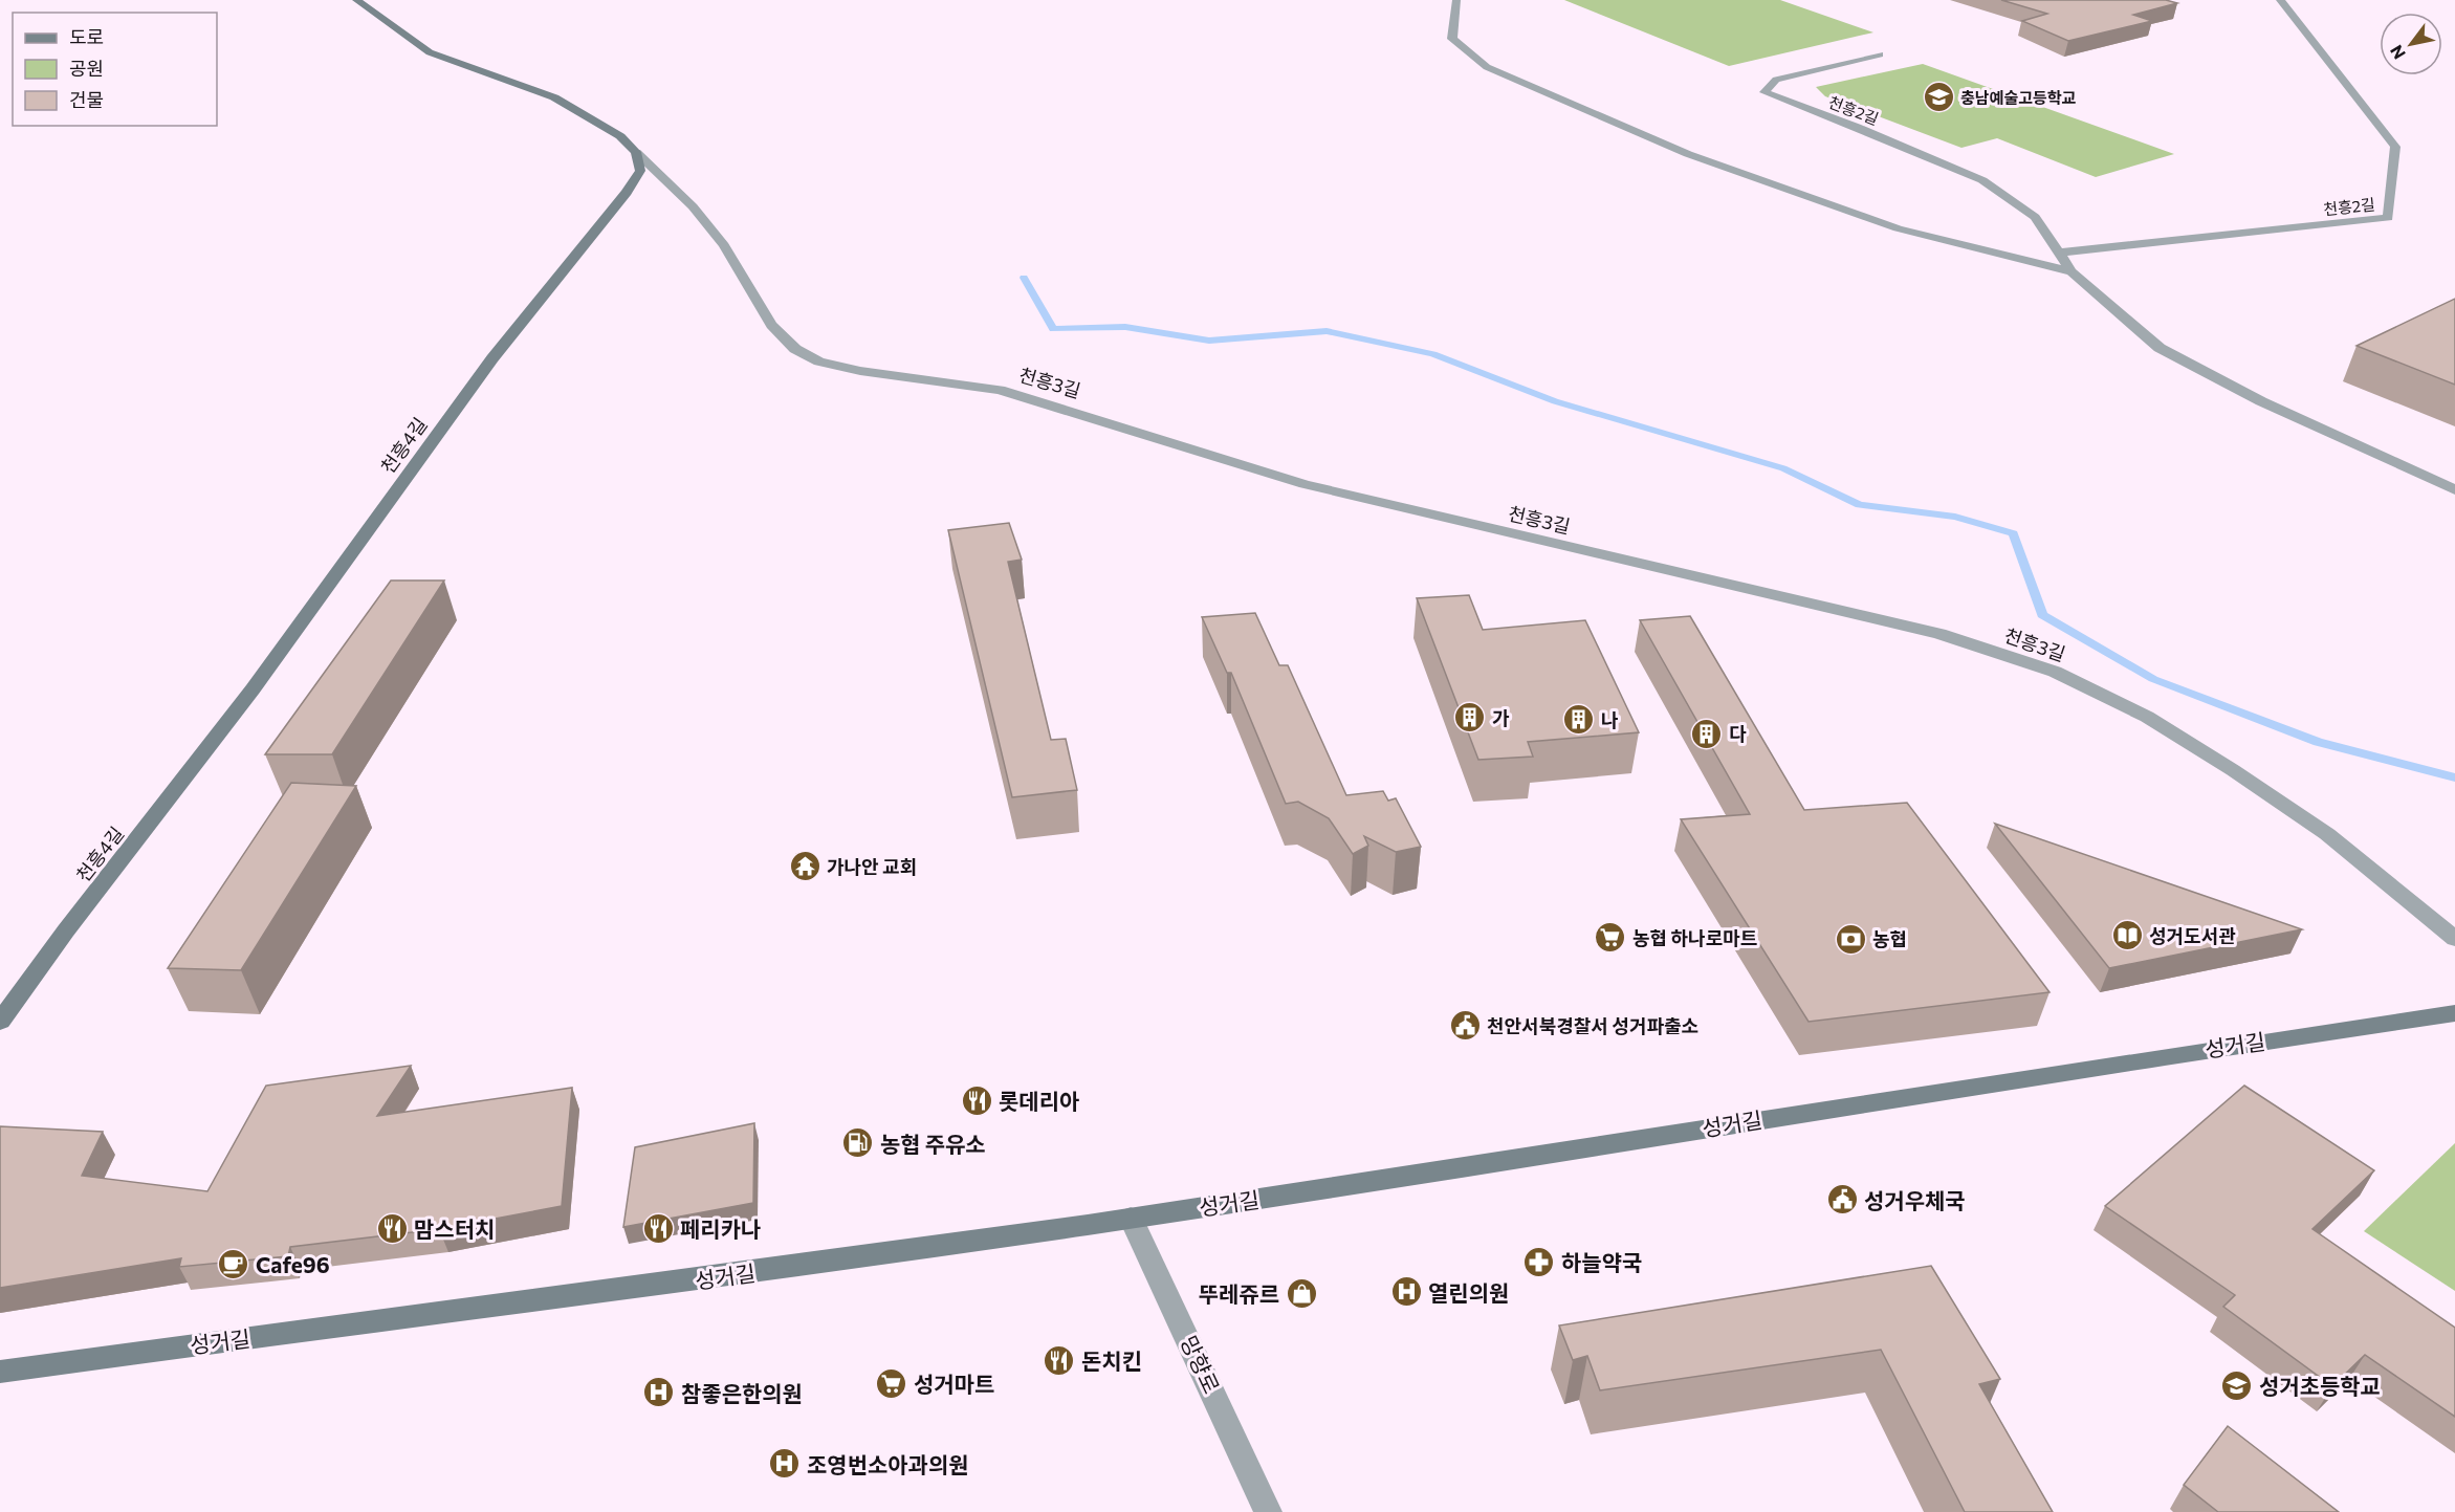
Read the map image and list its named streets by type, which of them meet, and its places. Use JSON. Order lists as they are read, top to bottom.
{
  "streets": {
    "street": [
      "천흥2길",
      "천흥3길",
      "천흥4길",
      "성거길",
      "망향로"
    ]
  },
  "crossings": [
    ["천흥3길", "천흥4길"],
    ["성거길", "망향로"]
  ],
  "places": {
    "school or university": ["충남예술고등학교", "성거초등학교"],
    "building": ["가", "나", "다"],
    "temple": ["가나안 교회"],
    "library": ["성거도서관"],
    "supermarket": ["농협 하나로마트", "성거마트"],
    "bank": ["농협"],
    "public building": ["천안서북경찰서 성거파출소", "성거우체국"],
    "restaurant": [
      "롯데리아",
      "맘스터치",
      "페리카나",
      "돈치킨"
    ],
    "fuel station": ["농협 주유소"],
    "pharmacy": ["하늘약국"],
    "cafe": ["Cafe96"],
    "hospital": ["열린의원", "참좋은한의원", "조영번소아과의원"],
    "shop": ["뚜레쥬르"]
  },
  "legend": ["도로", "공원", "건물"],
  "north": "bottom left"
}
